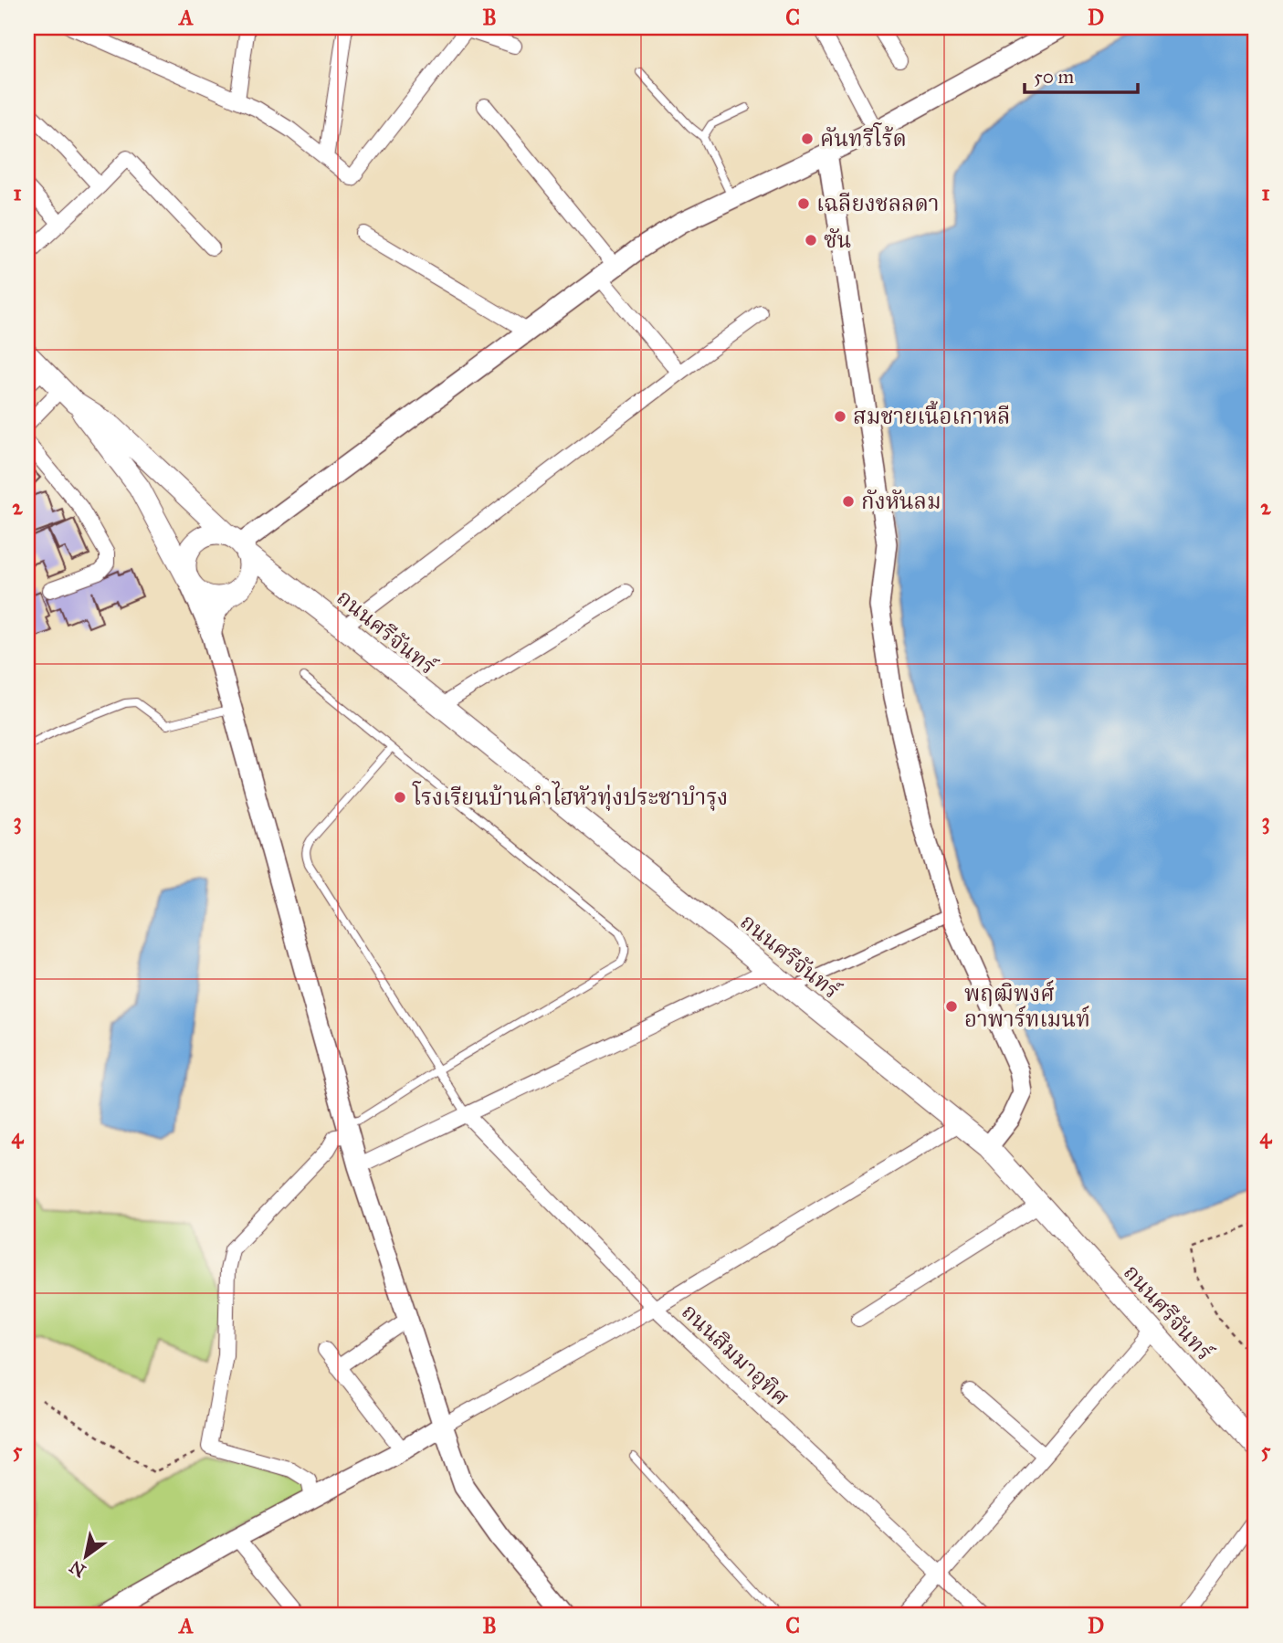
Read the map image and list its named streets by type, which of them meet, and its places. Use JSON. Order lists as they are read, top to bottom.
{
  "streets": {
    "main road": ["ถนนศรีจันทร์"],
    "street": ["ถนนสิมมาอุทิศ"]
  },
  "places": [
    "คันทรีโร้ด",
    "เฉลียงชลลดา",
    "ซัน",
    "สมชายเนื้อเกาหลี",
    "กังหันลม",
    "โรงเรียนบ้านคำไฮหัวทุ่งประชาบำรุง",
    "พฤฒิพงศ์ อาพาร์ทเมนท์"
  ],
  "scale_bar": "50 m",
  "north": "bottom left",
  "grid": {
    "columns": [
      "A",
      "B",
      "C",
      "D"
    ],
    "rows": [
      "1",
      "2",
      "3",
      "4",
      "5"
    ]
  }
}
